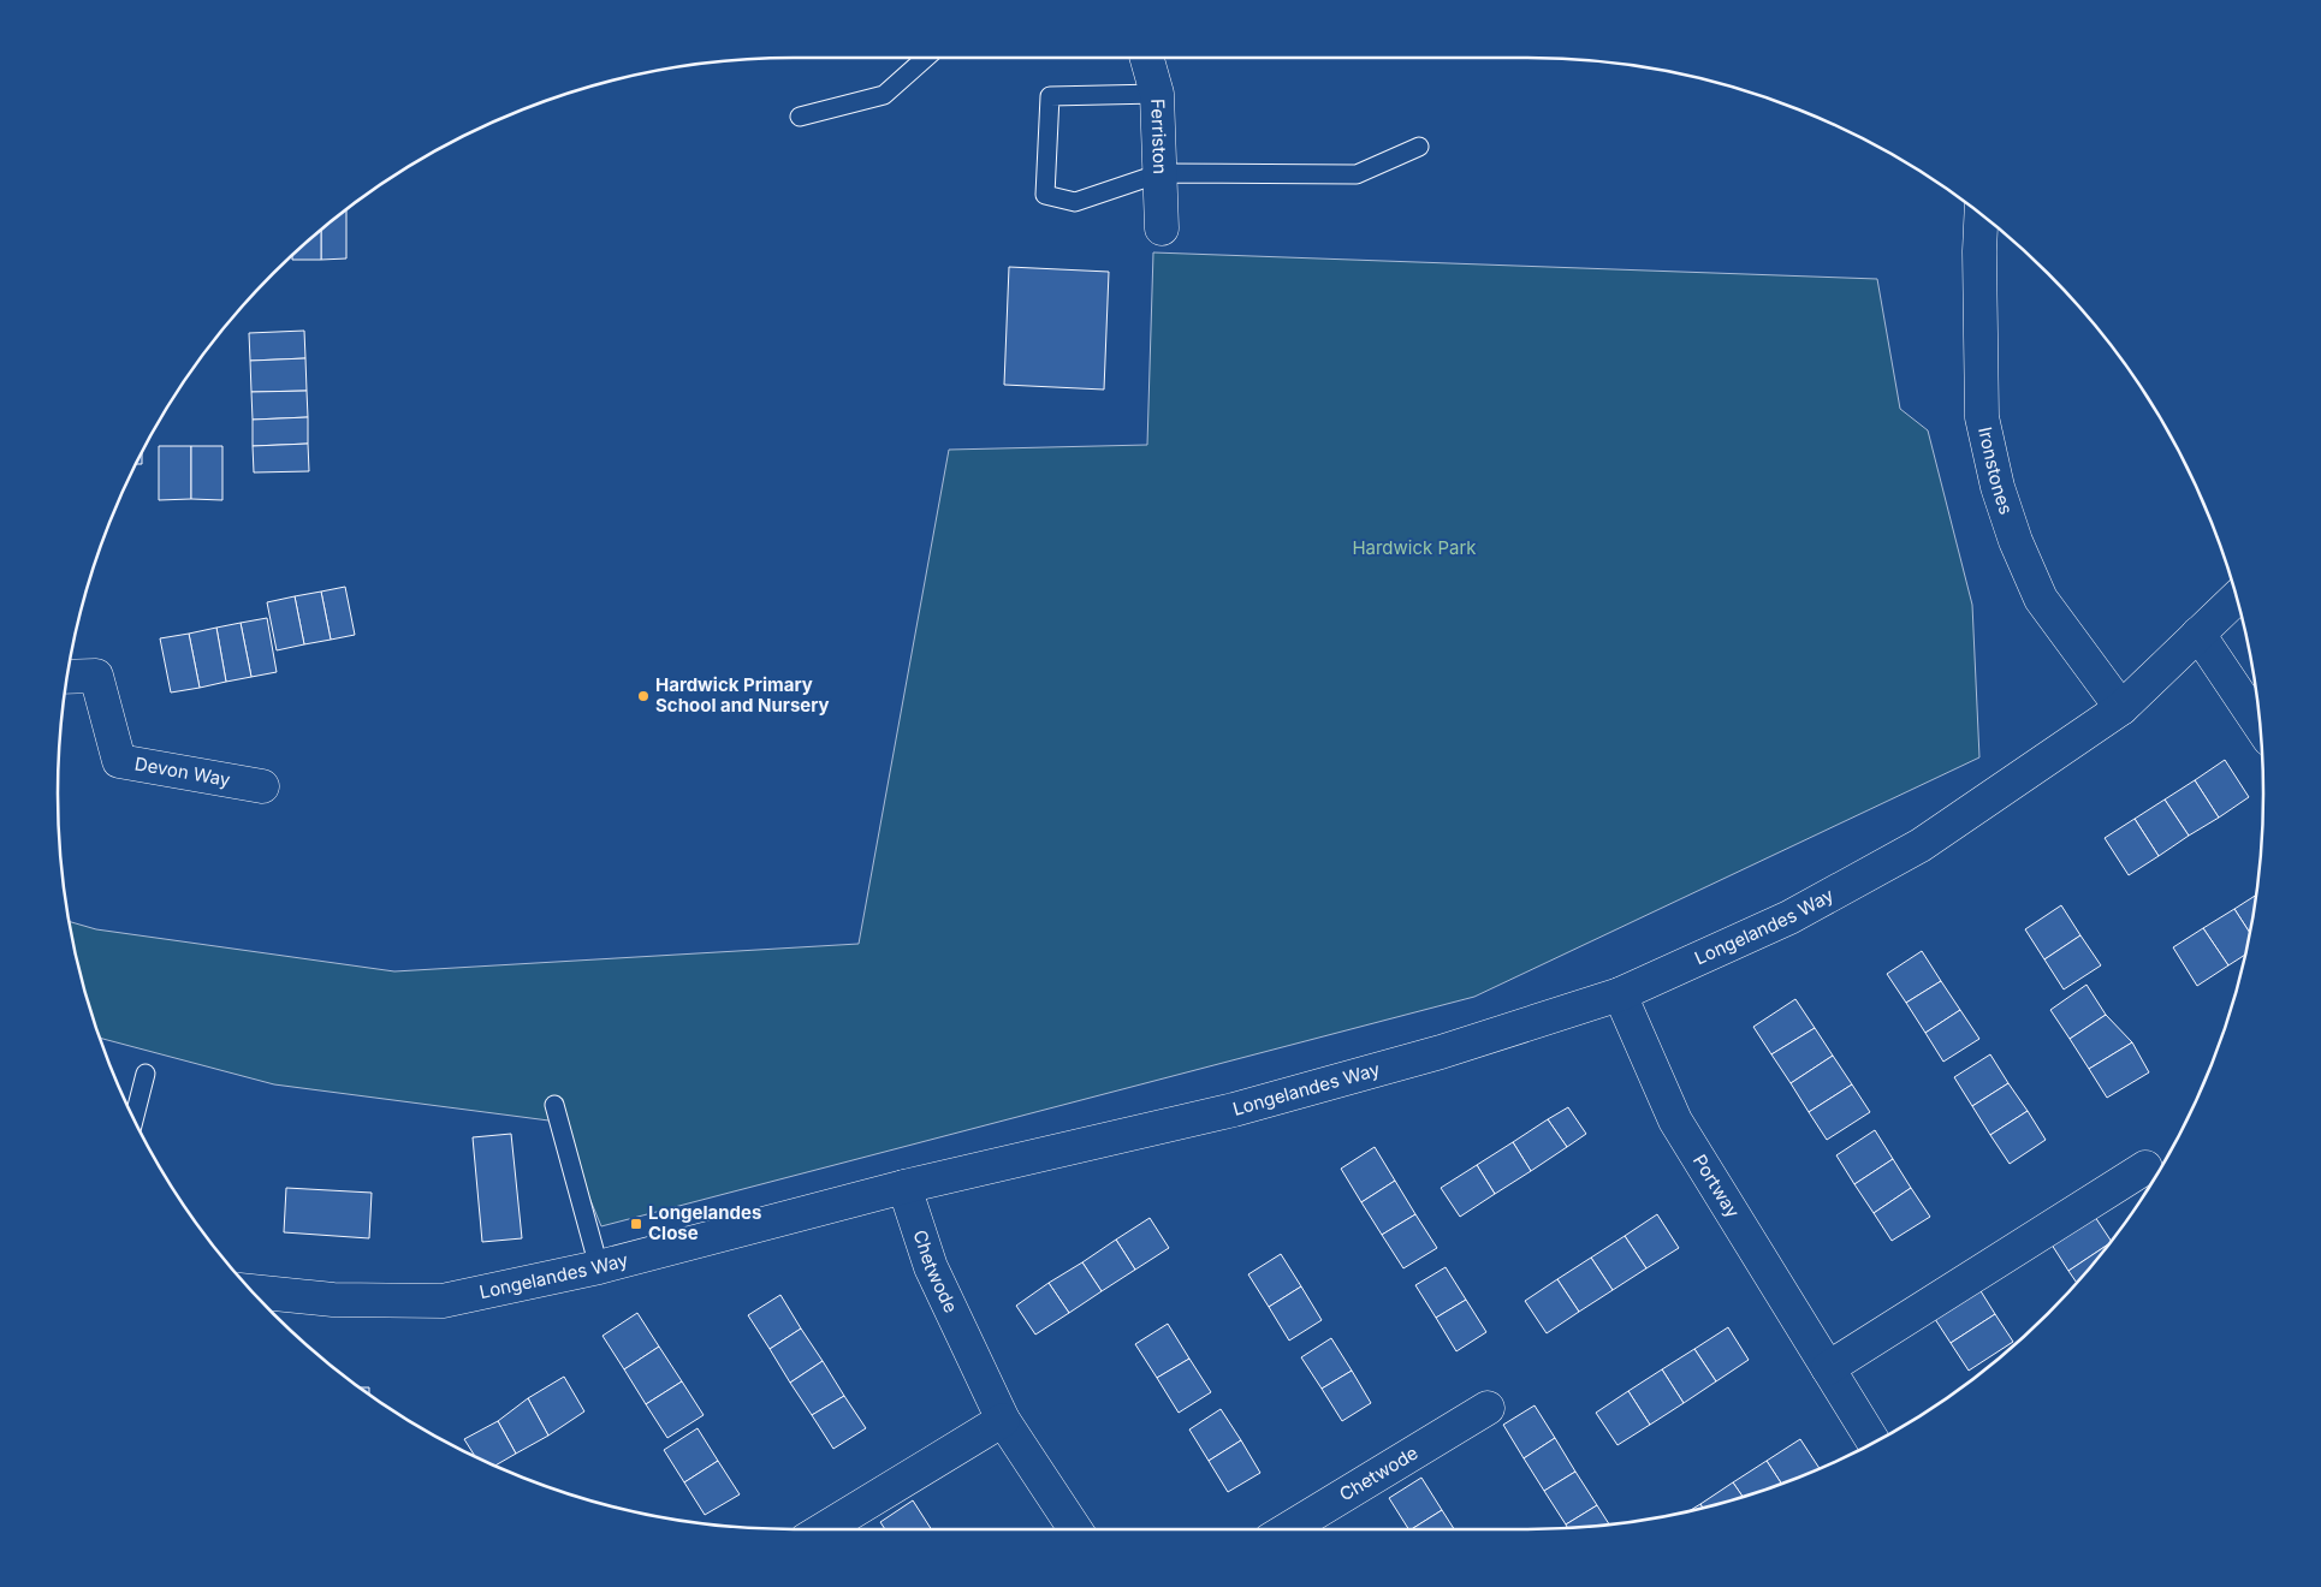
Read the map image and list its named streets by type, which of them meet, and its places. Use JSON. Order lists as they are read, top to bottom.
{
  "streets": {
    "street": [
      "Ferriston",
      "Ironstones",
      "Devon Way",
      "Longelandes Way",
      "Portway",
      "Chetwode"
    ]
  },
  "crossings": [
    ["Ironstones", "Longelandes Way"],
    ["Longelandes Way", "Portway"],
    ["Longelandes Way", "Chetwode"]
  ],
  "parks": ["Hardwick Park"],
  "places": {
    "other": ["Hardwick Primary School and Nursery"],
    "transit": ["Longelandes Close"]
  }
}
